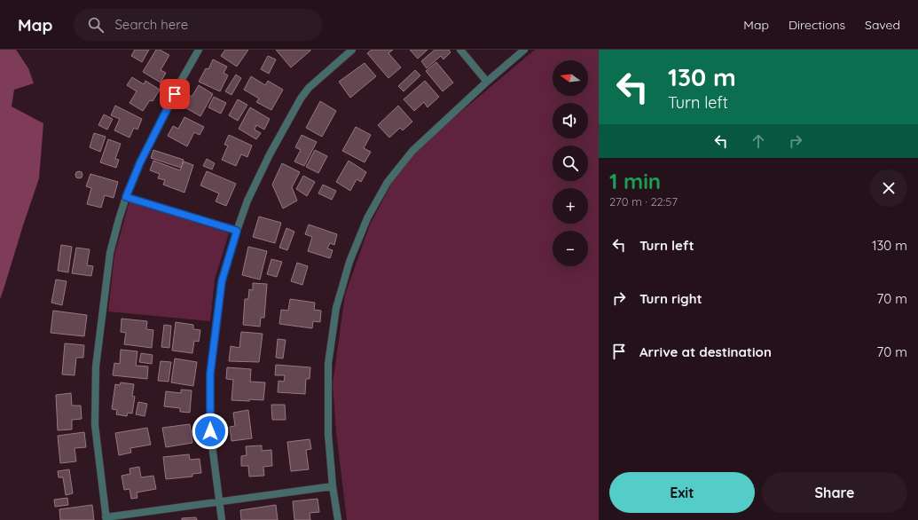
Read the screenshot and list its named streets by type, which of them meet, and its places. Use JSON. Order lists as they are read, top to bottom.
{
  "north": "left",
  "page": {
    "header": "Map",
    "search": "Search here",
    "nav": ["Map", "Directions", "Saved"],
    "turn": ["130 m", "Turn left"],
    "map_buttons": ["+", "−"],
    "heading": ["1 min", "270 m · 22:57"],
    "list": [
      {
        "name": "Turn left",
        "value": "130 m"
      },
      {
        "name": "Turn right",
        "value": "70 m"
      },
      {
        "name": "Arrive at destination",
        "value": "70 m"
      }
    ],
    "buttons": ["Exit", "Share"]
  }
}
